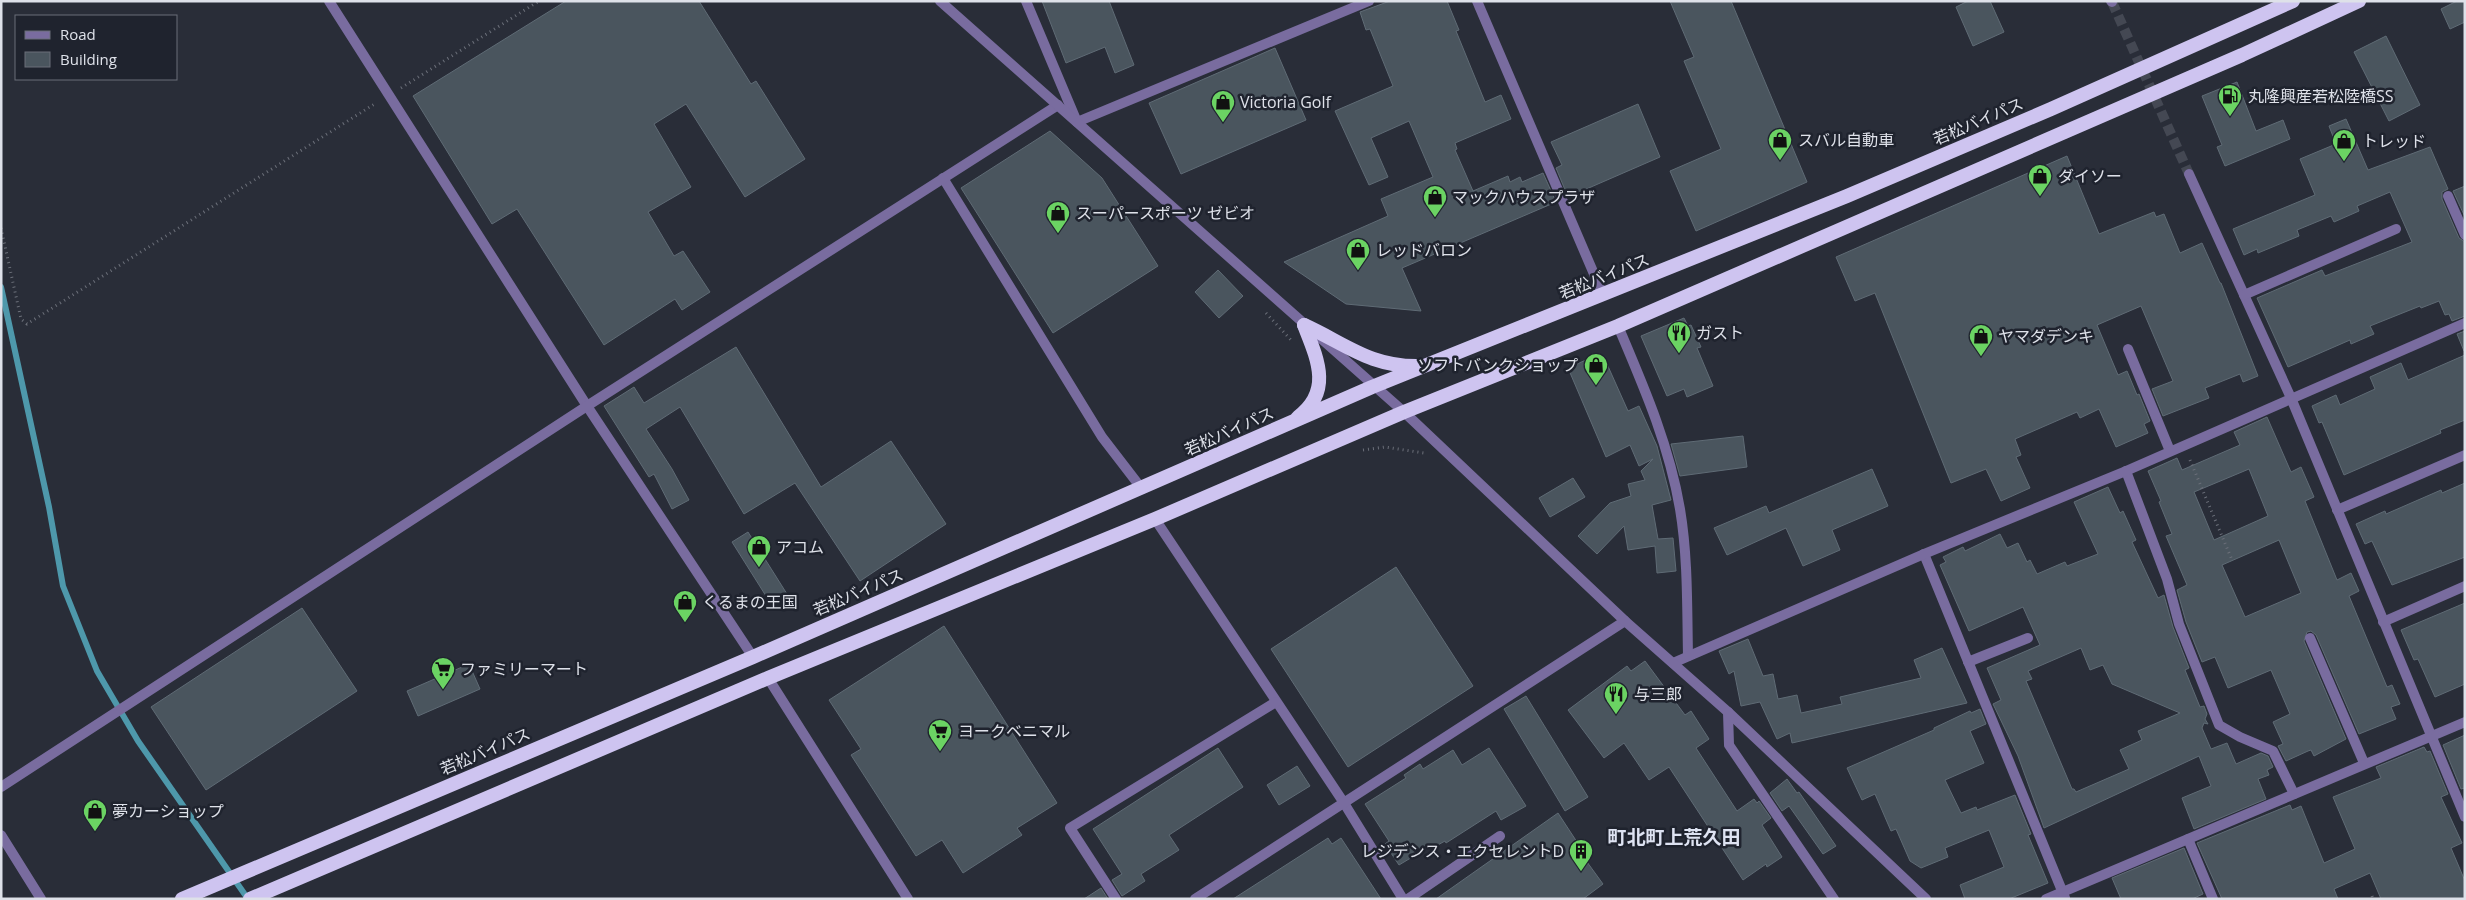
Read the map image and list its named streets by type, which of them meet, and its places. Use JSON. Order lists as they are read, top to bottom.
{
  "streets": {
    "highway": ["若松バイパス"]
  },
  "districts": ["町北町上荒久田"],
  "places": {
    "fuel station": ["丸隆興産若松陸橋SS"],
    "shop": [
      "Victoria Golf",
      "スバル自動車",
      "トレッド",
      "ダイソー",
      "マックハウスプラザ",
      "スーパースポーツ ゼビオ",
      "レッドバロン",
      "ヤマダデンキ",
      "ソフトバンクショップ",
      "アコム",
      "くるまの王国",
      "夢カーショップ"
    ],
    "restaurant": ["ガスト", "与三郎"],
    "supermarket": ["ファミリーマート", "ヨークベニマル"],
    "building": ["レジデンス・エクセレントD"]
  },
  "legend": ["Road", "Building"]
}
